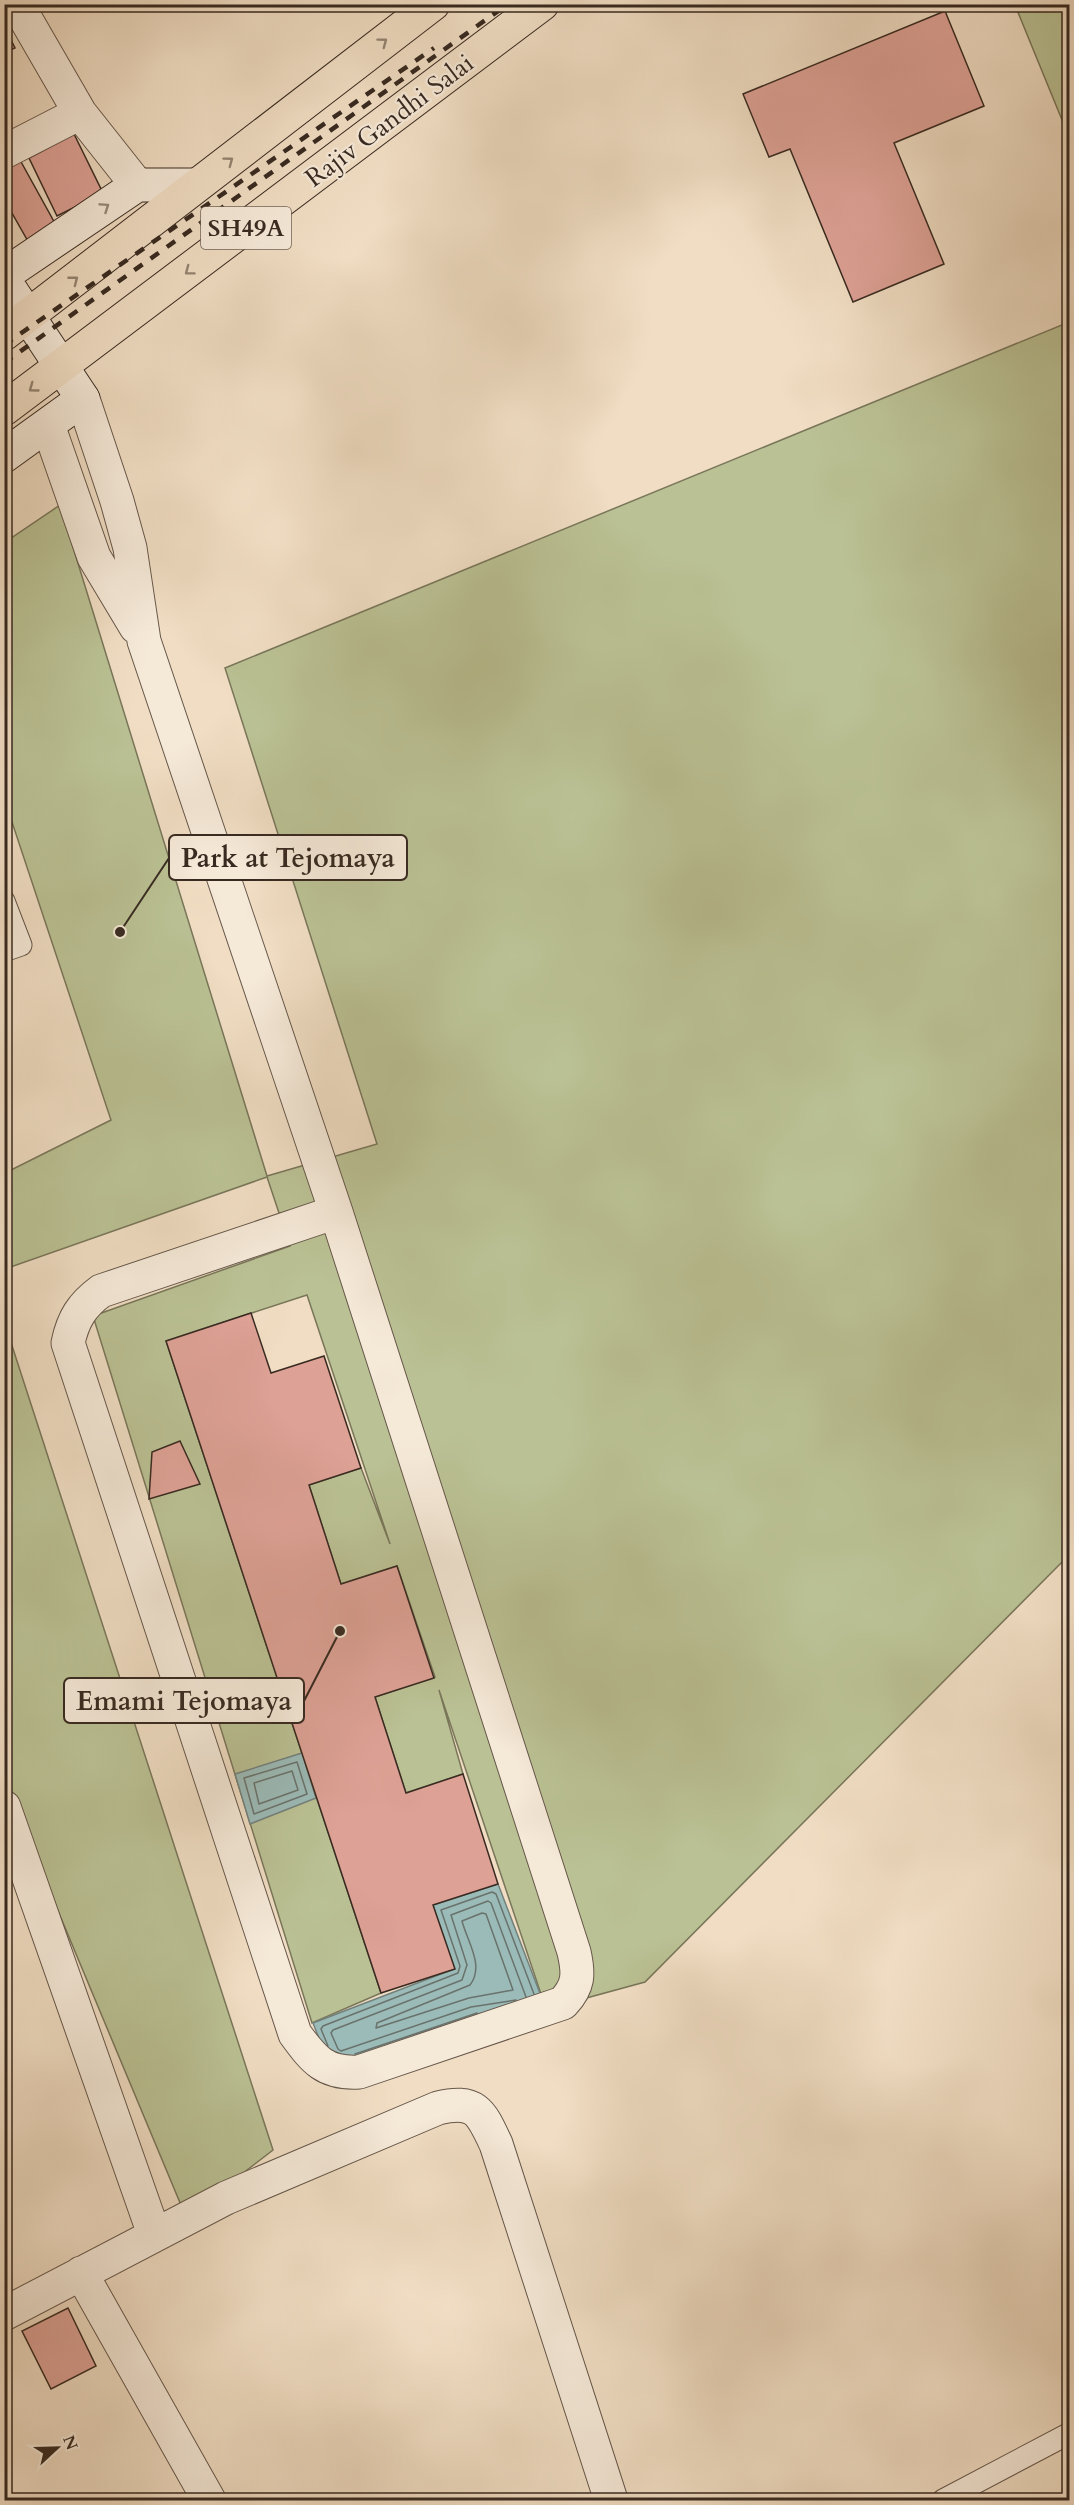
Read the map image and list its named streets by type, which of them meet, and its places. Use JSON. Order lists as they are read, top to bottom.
{
  "streets": {
    "main road": ["Rajiv Gandhi Salai", "SH49A"]
  },
  "places": ["Park at Tejomaya", "Emami Tejomaya"],
  "north": "right"
}
